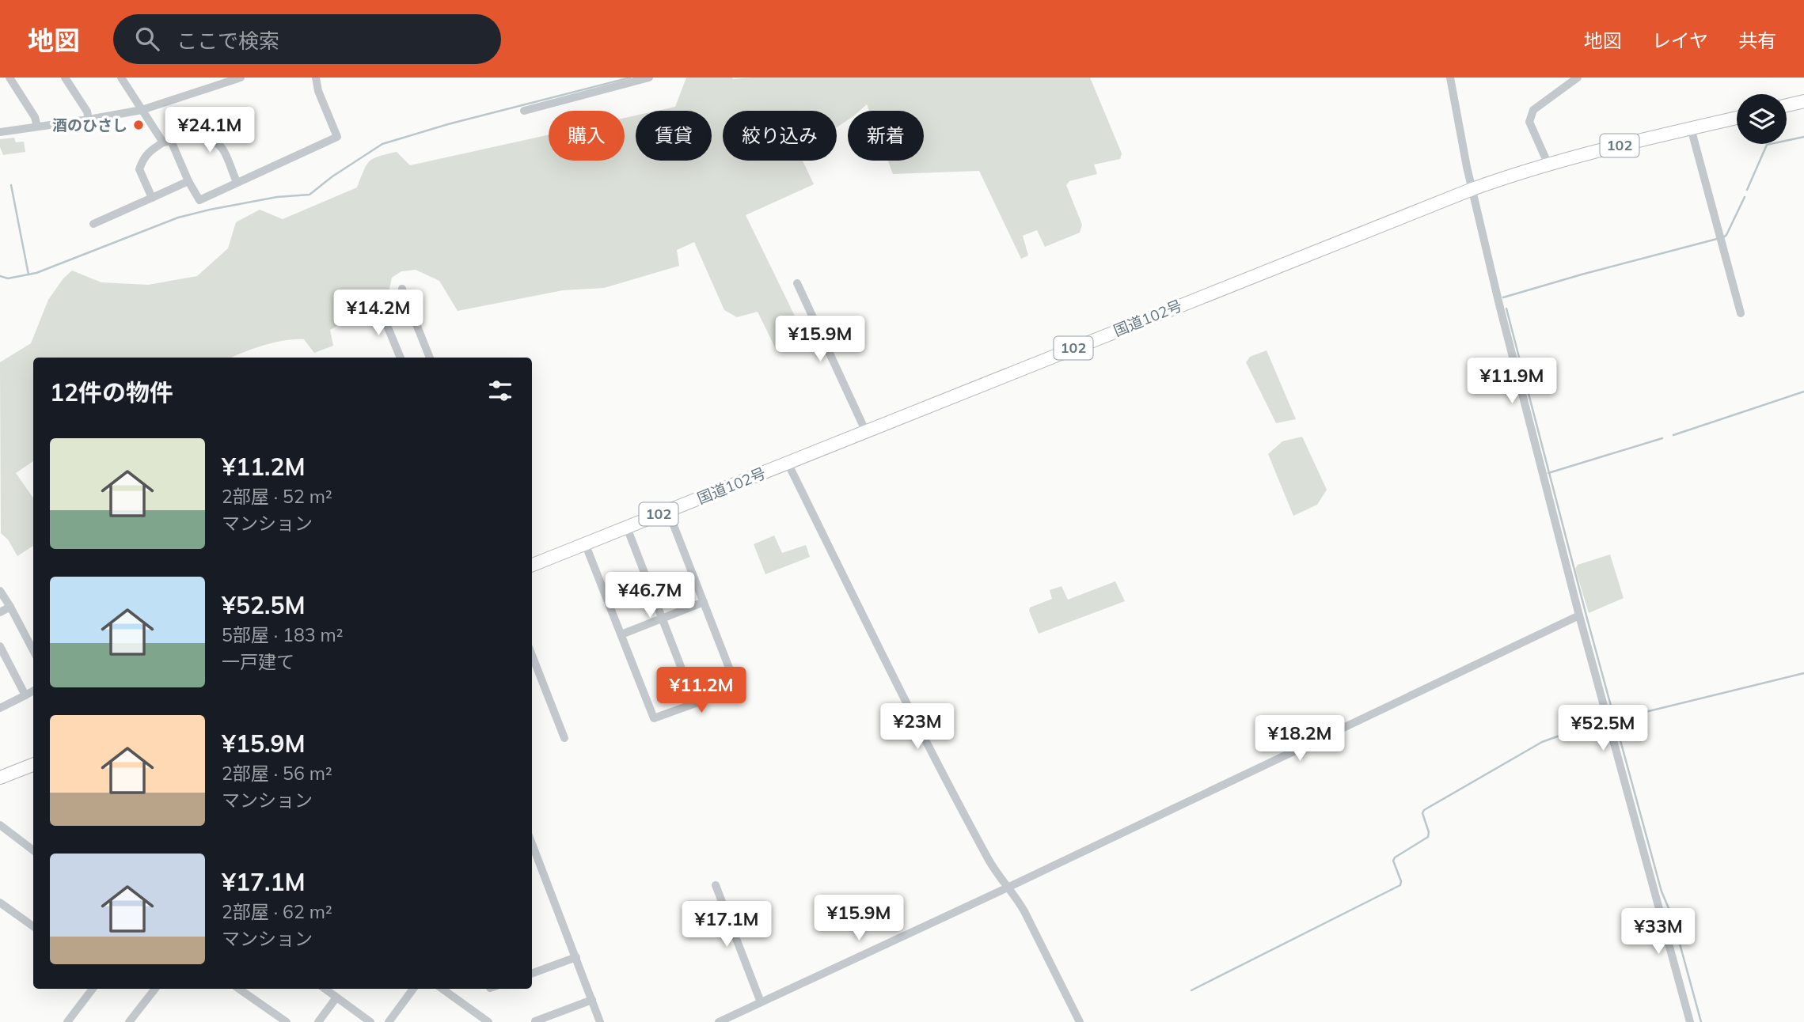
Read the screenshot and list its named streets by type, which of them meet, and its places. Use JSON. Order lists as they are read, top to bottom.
{
  "streets": {
    "highway": ["102", "国道102号"]
  },
  "places": ["酒のひさし"],
  "page": {
    "header": "地図",
    "search": "ここで検索",
    "nav": ["地図", "レイヤ", "共有"],
    "price": [
      "¥24.1M",
      "¥14.2M",
      "¥15.9M",
      "¥11.9M",
      "¥46.7M",
      "¥11.2M",
      "¥23M",
      "¥52.5M",
      "¥18.2M",
      "¥15.9M",
      "¥17.1M",
      "¥33M"
    ],
    "chip": [
      "購入",
      "賃貸",
      "絞り込み",
      "新着"
    ],
    "heading": "12件の物件",
    "list": [
      {
        "name": "¥11.2M",
        "note": "2部屋 · 52 m² · マンション"
      },
      {
        "name": "¥52.5M",
        "note": "5部屋 · 183 m² · 一戸建て"
      },
      {
        "name": "¥15.9M",
        "note": "2部屋 · 56 m² · マンション"
      },
      {
        "name": "¥17.1M",
        "note": "2部屋 · 62 m² · マンション"
      }
    ]
  }
}
